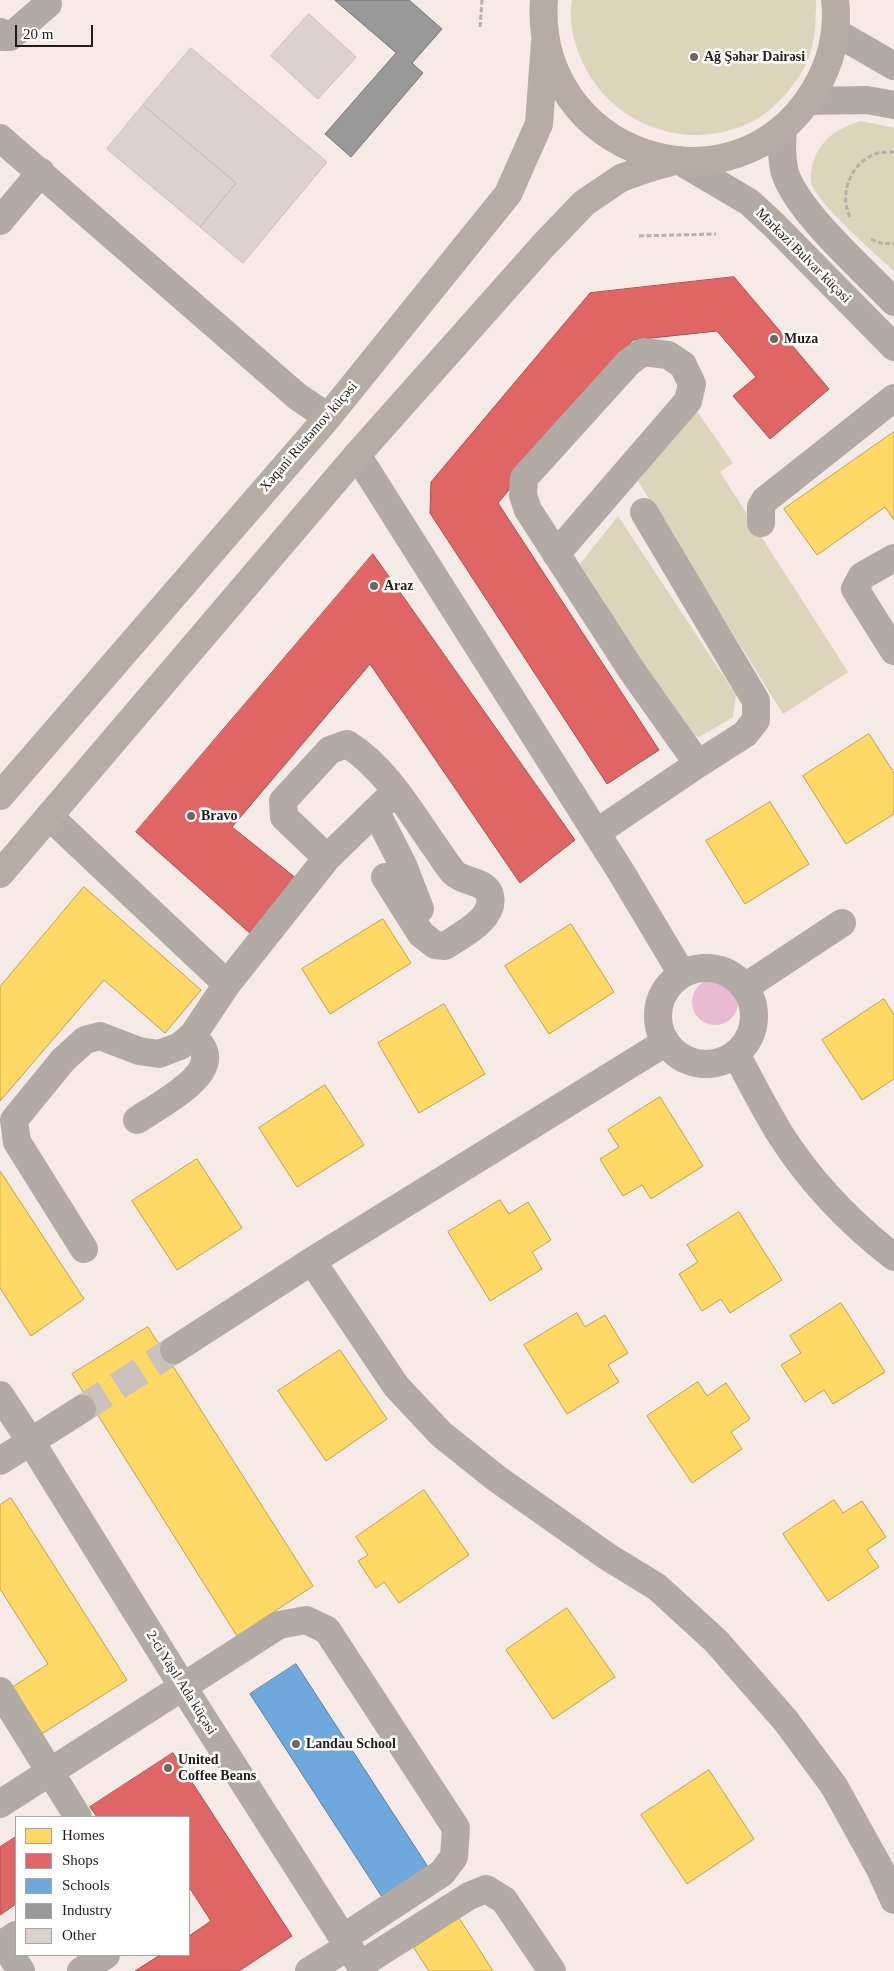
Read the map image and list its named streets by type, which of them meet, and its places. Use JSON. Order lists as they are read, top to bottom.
{
  "streets": {
    "main road": ["Xəqani Rüstəmov küçəsi"],
    "street": ["Mərkəzi Bulvar küçəsi", "2-ci Yaşıl Ada küçəsi"]
  },
  "places": [
    "Ağ Şəhər Dairəsi",
    "Muza",
    "Araz",
    "Bravo",
    "Landau School",
    "United Coffee Beans"
  ],
  "legend": [
    "Homes",
    "Shops",
    "Schools",
    "Industry",
    "Other"
  ],
  "scale_bar": "20 m"
}
